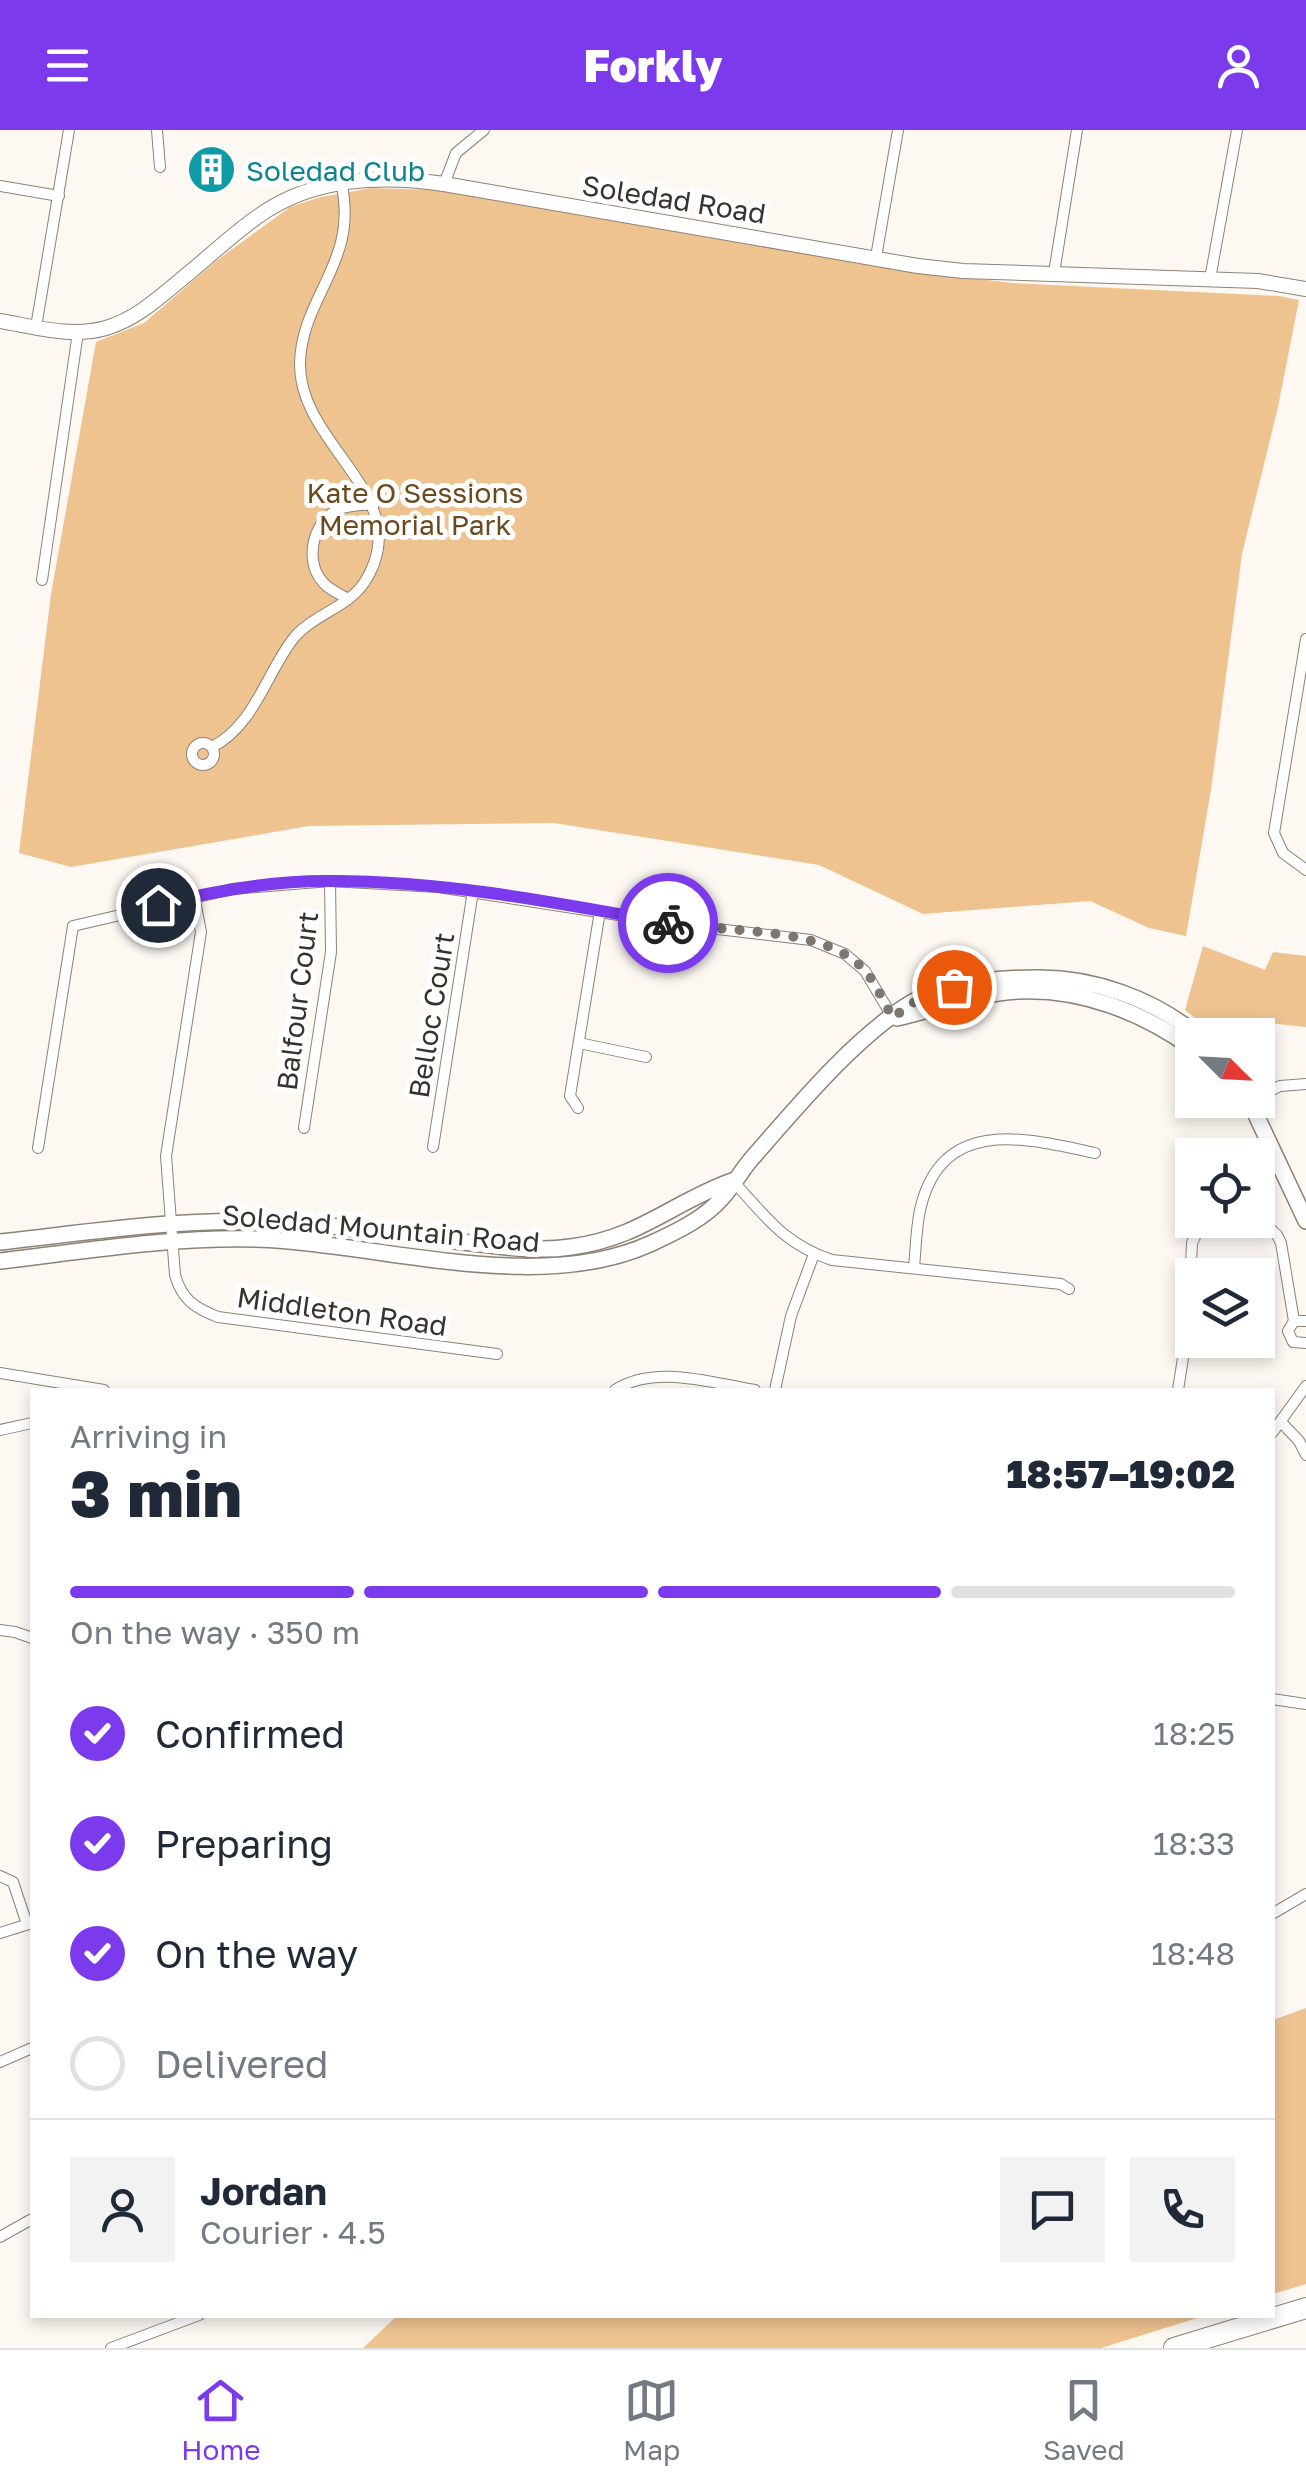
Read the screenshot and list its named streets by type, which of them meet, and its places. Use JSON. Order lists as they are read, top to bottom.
{
  "streets": {
    "main road": ["Soledad Mountain Road"],
    "street": [
      "Soledad Road",
      "Balfour Court",
      "Belloc Court",
      "Middleton Road"
    ]
  },
  "crossings": [
    ["Soledad Mountain Road", "Middleton Road"]
  ],
  "parks": ["Kate O Sessions Memorial Park"],
  "places": {
    "building": ["Soledad Club"]
  },
  "north": "bottom right",
  "page": {
    "header": "Forkly",
    "heading": ["3 min", "Arriving in", "18:57–19:02"],
    "panel": ["Jordan", "Courier · 4.5"],
    "bar": "On the way · 350 m",
    "list": [
      ["Confirmed", "18:25"],
      ["Preparing", "18:33"],
      ["On the way", "18:48"],
      "Delivered"
    ],
    "tabs": ["Home", "Map", "Saved"]
  }
}
